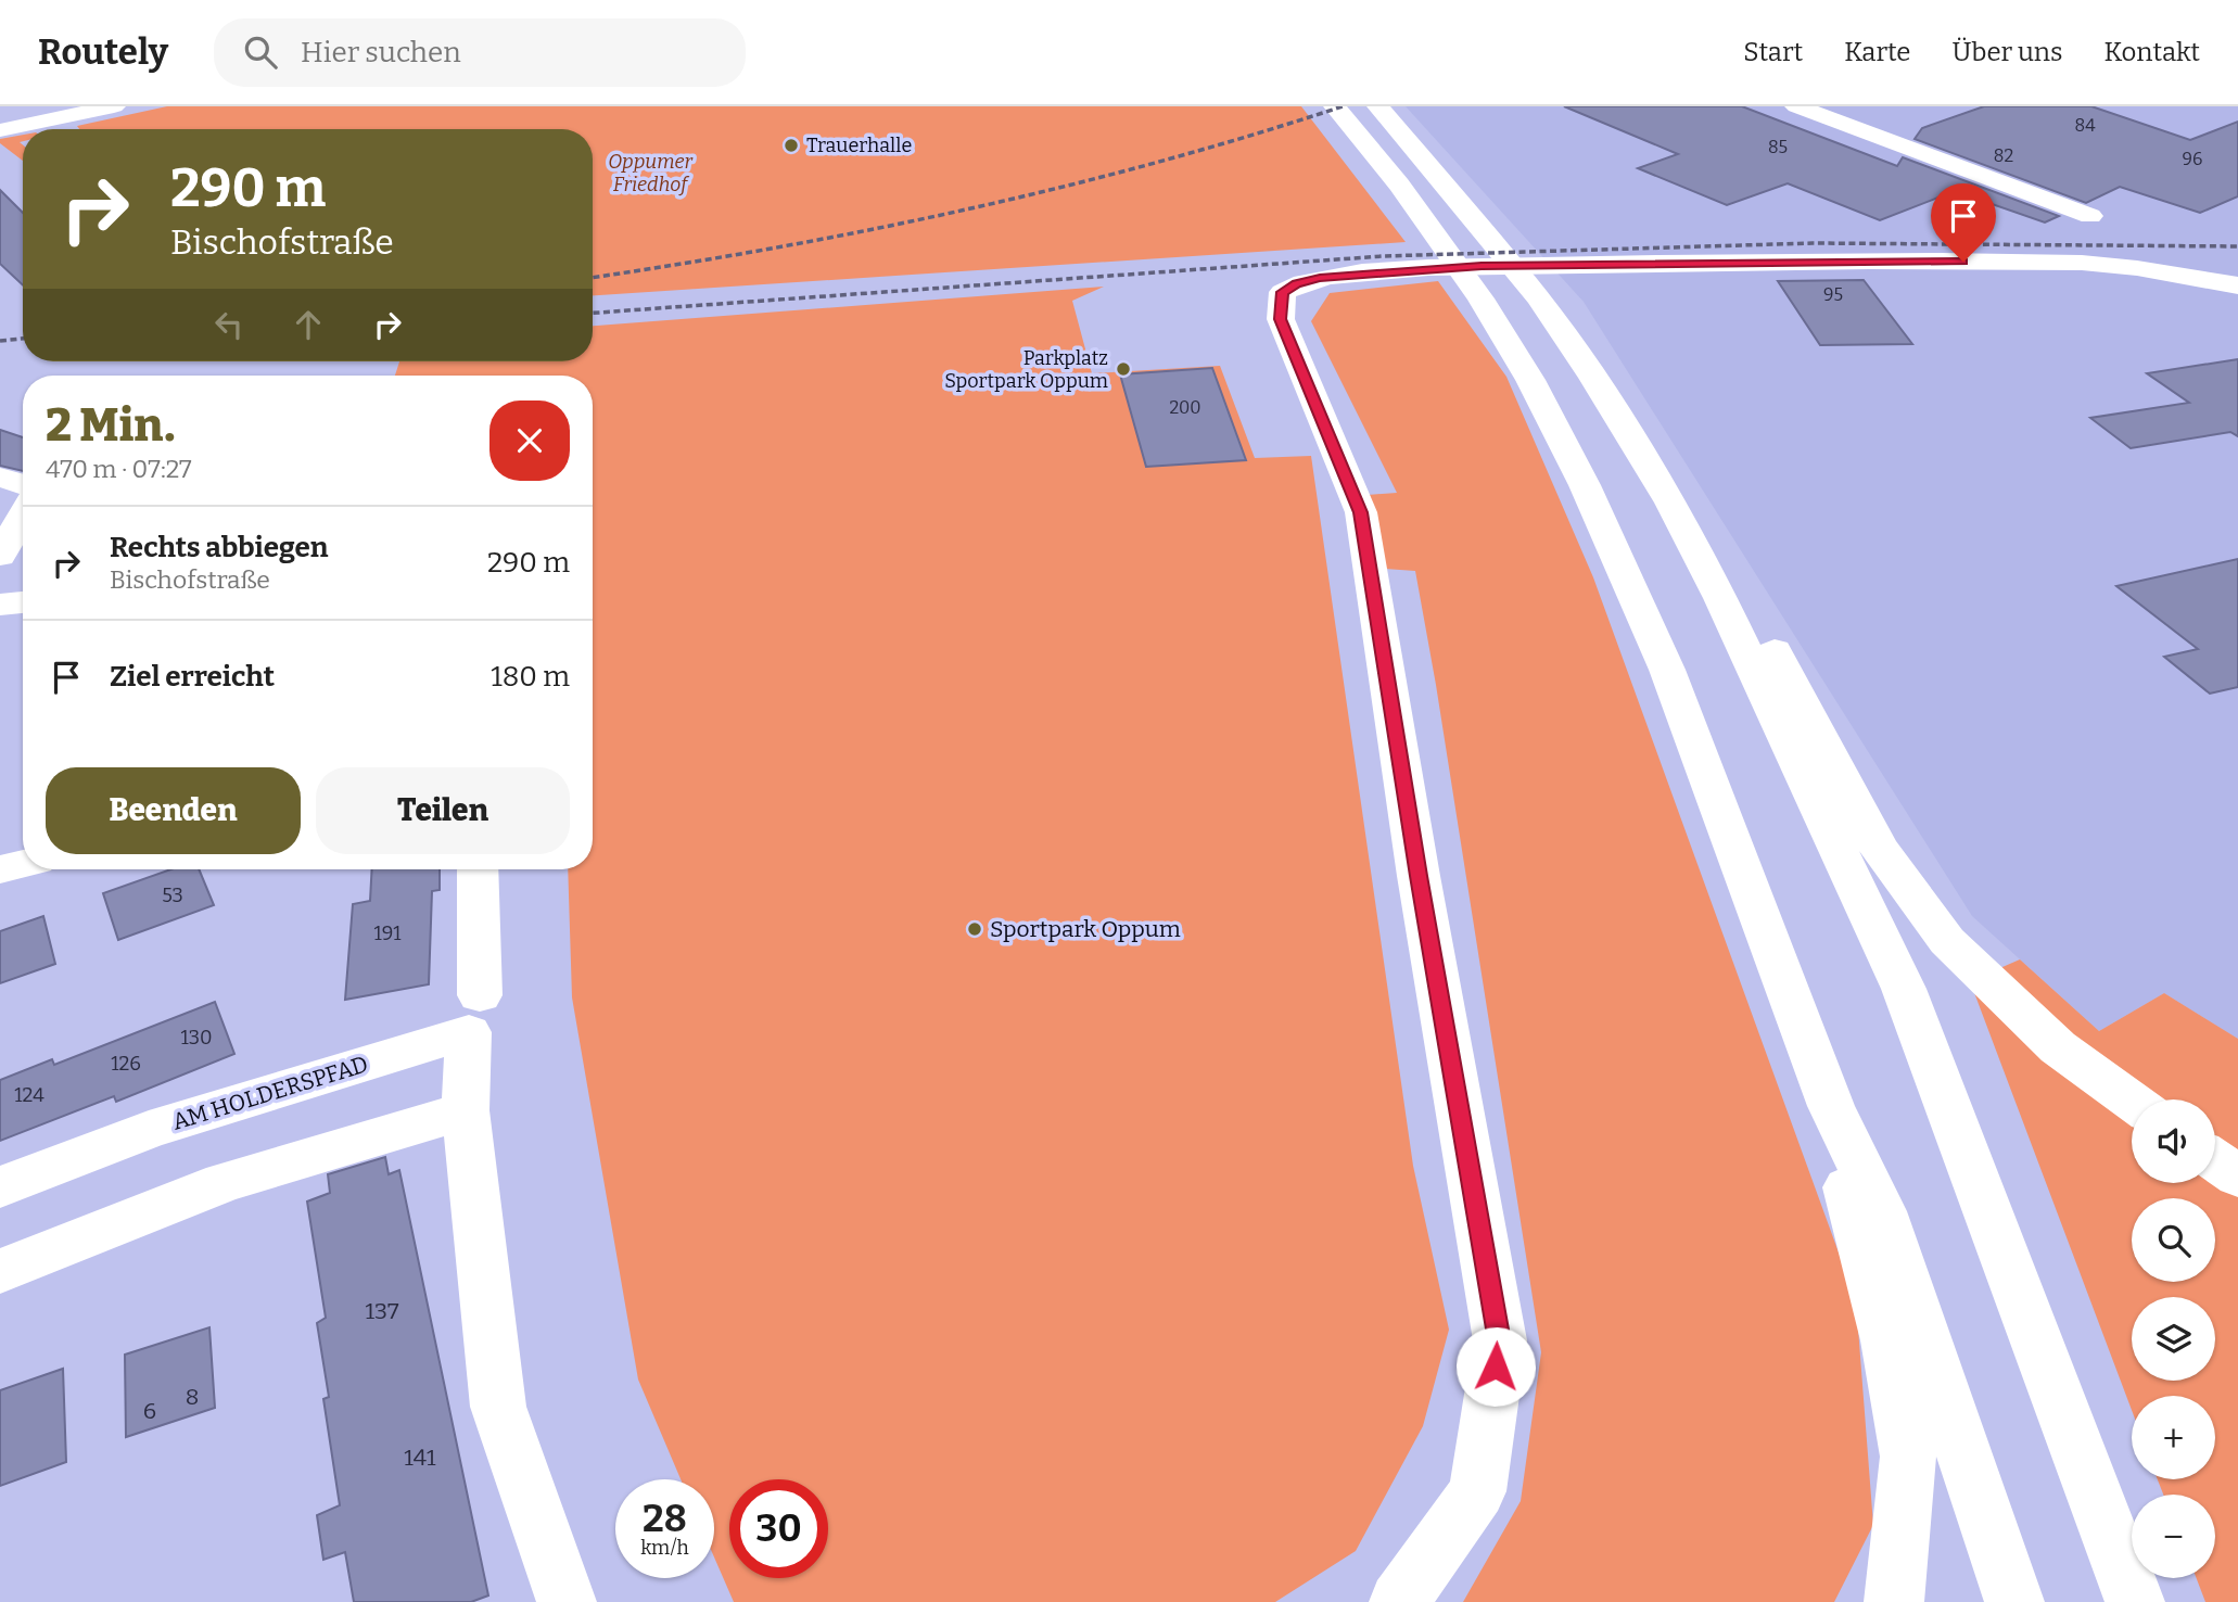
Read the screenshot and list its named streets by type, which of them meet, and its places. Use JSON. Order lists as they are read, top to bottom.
{
  "streets": {
    "main road": ["AM HOLDERSPFAD"]
  },
  "parks": ["Oppumer Friedhof"],
  "places": ["Trauerhalle", "Parkplatz Sportpark Oppum", "Sportpark Oppum"],
  "house_numbers": [
    "84",
    "85",
    "82",
    "96",
    "95",
    "200",
    "53",
    "191",
    "130",
    "126",
    "124",
    "137",
    "8",
    "6",
    "141"
  ],
  "page": {
    "header": "Routely",
    "search": "Hier suchen",
    "nav": [
      "Start",
      "Karte",
      "Über uns",
      "Kontakt"
    ],
    "turn": ["290 m", "Bischofstraße"],
    "heading": ["2 Min.", "470 m · 07:27"],
    "list": [
      {
        "name": "Rechts abbiegen",
        "note": "Bischofstraße",
        "value": "290 m"
      },
      {
        "name": "Ziel erreicht",
        "value": "180 m"
      }
    ],
    "buttons": ["Beenden", "Teilen"],
    "map_buttons": ["+", "−"],
    "speed": "28 km/h",
    "limit": "30"
  }
}
